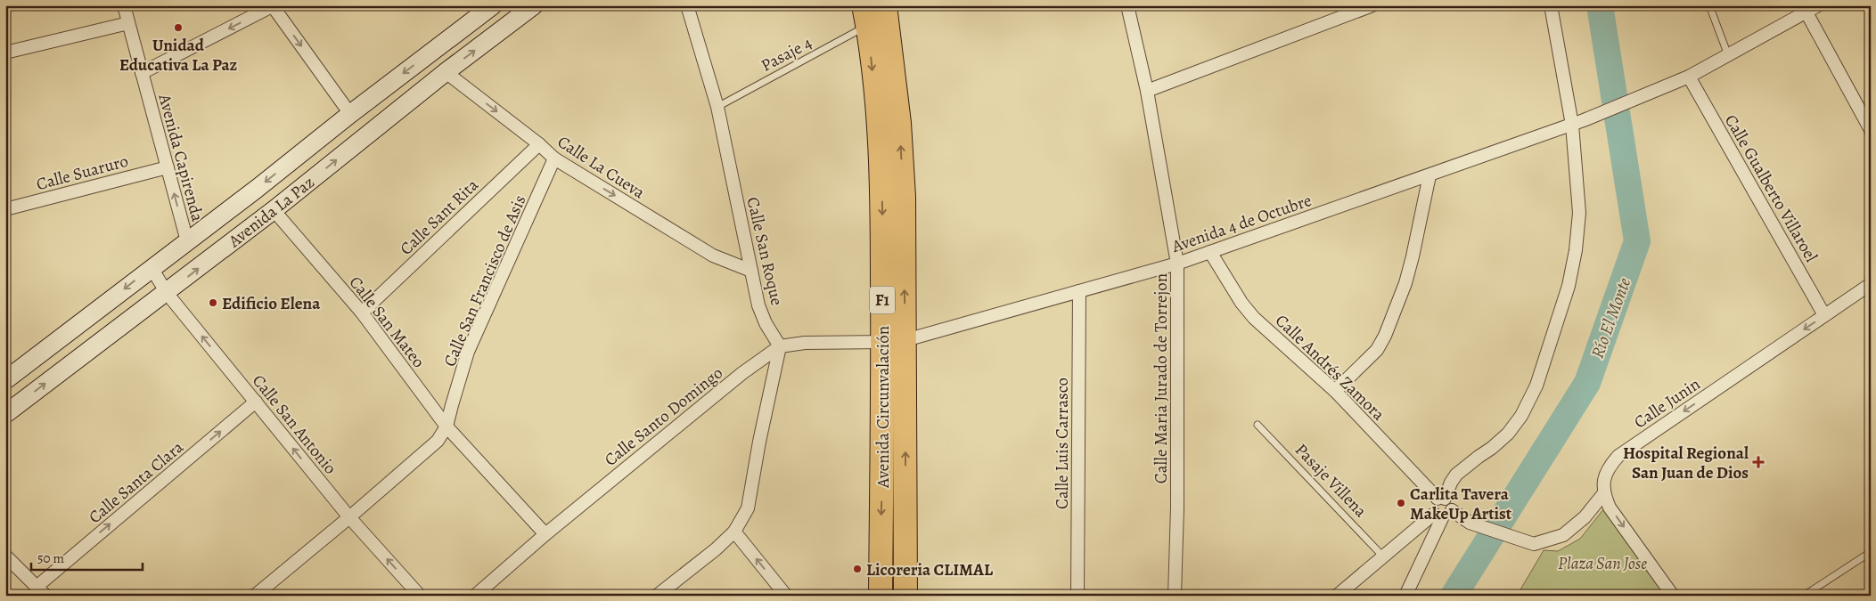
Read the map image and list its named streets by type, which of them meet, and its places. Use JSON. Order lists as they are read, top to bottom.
{
  "streets": {
    "highway": ["F1", "Avenida Circunvalación"],
    "street": [
      "Avenida Capirenda",
      "Calle La Cueva",
      "Calle Suaruro",
      "Calle Gualberto Villaroel",
      "Avenida La Paz",
      "Calle Sant Rita",
      "Avenida 4 de Octubre",
      "Calle San Roque",
      "Calle San Francisco de Asis",
      "Calle San Mateo",
      "Calle Andrés Zamora",
      "Calle Maria Jurado de Torrejon",
      "Calle Junin",
      "Calle Santo Domingo",
      "Calle San Antonio",
      "Calle Luis Carrasco",
      "Calle Santa Clara"
    ],
    "lane": ["Pasaje 4", "Pasaje Villena"]
  },
  "crossings": [
    ["Pasaje 4", "Calle San Roque"],
    ["Pasaje 4", "Avenida Circunvalación"],
    ["Avenida Capirenda", "Calle Suaruro"],
    ["Avenida Capirenda", "Avenida La Paz"],
    ["Calle La Cueva", "Avenida La Paz"],
    ["Calle La Cueva", "Calle Sant Rita"],
    ["Calle La Cueva", "Calle San Roque"],
    ["Calle La Cueva", "Calle San Francisco de Asis"],
    ["Calle Gualberto Villaroel", "Avenida 4 de Octubre"],
    ["Calle Gualberto Villaroel", "Calle Junin"],
    ["Avenida La Paz", "Calle San Mateo"],
    ["Avenida La Paz", "Calle San Antonio"],
    ["Calle Sant Rita", "Calle San Mateo"],
    ["Avenida 4 de Octubre", "Calle Andrés Zamora"],
    ["Avenida 4 de Octubre", "Calle Maria Jurado de Torrejon"],
    ["Avenida 4 de Octubre", "Avenida Circunvalación"],
    ["Avenida 4 de Octubre", "Calle Santo Domingo"],
    ["Avenida 4 de Octubre", "Calle Luis Carrasco"],
    ["Calle San Roque", "Calle Santo Domingo"],
    ["Calle San Francisco de Asis", "Calle San Mateo"],
    ["Calle San Francisco de Asis", "Calle San Antonio"],
    ["Calle San Mateo", "Calle Santo Domingo"],
    ["Avenida Circunvalación", "Calle Santo Domingo"],
    ["Calle San Antonio", "Calle Santa Clara"]
  ],
  "one_way": [
    "Calle La Cueva",
    "Calle Junin",
    "Calle San Antonio",
    "Calle Santa Clara"
  ],
  "water": ["Río El Monte"],
  "parks": ["Plaza San Jose"],
  "places": {
    "other": [
      "Unidad Educativa La Paz",
      "Edificio Elena",
      "Carlita Tavera MakeUp Artist",
      "Licoreria CLIMAL"
    ],
    "health": ["Hospital Regional San Juan de Dios"]
  },
  "scale_bar": "50 m"
}
